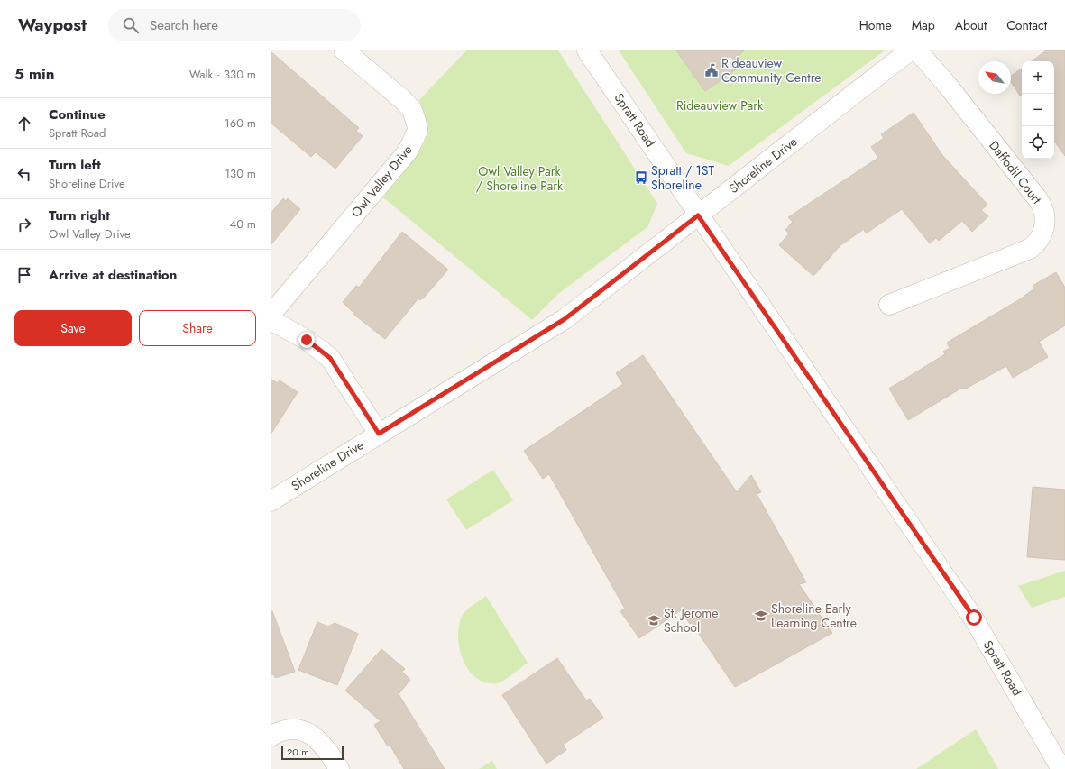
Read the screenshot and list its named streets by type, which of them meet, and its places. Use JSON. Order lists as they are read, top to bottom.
{
  "streets": {
    "street": [
      "Spratt Road",
      "Shoreline Drive",
      "Daffodil Court",
      "Owl Valley Drive"
    ]
  },
  "crossings": [
    ["Spratt Road", "Shoreline Drive"]
  ],
  "parks": ["Rideauview Park", "Owl Valley Park / Shoreline Park"],
  "places": {
    "public building": ["Rideauview Community Centre"],
    "bus stop": ["Spratt / 1ST Shoreline"],
    "school or university": ["Shoreline Early Learning Centre", "St. Jerome School"]
  },
  "scale_bar": "20 m",
  "north": "top left",
  "page": {
    "header": "Waypost",
    "search": "Search here",
    "nav": [
      "Home",
      "Map",
      "About",
      "Contact"
    ],
    "heading": ["5 min", "Walk · 330 m"],
    "map_buttons": ["+", "−"],
    "list": [
      ["Continue", "Spratt Road", "160 m"],
      ["Turn left", "Shoreline Drive", "130 m"],
      ["Turn right", "Owl Valley Drive", "40 m"],
      "Arrive at destination"
    ],
    "buttons": ["Save", "Share"],
    "scale": "20 m"
  }
}
